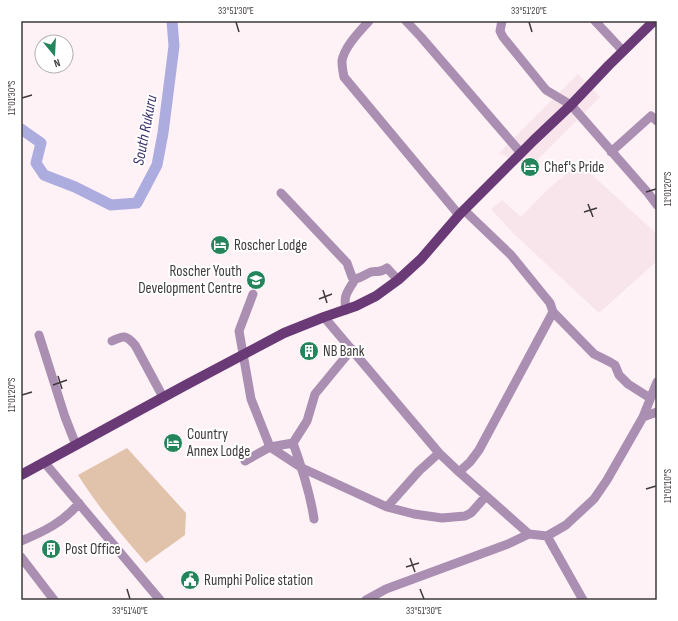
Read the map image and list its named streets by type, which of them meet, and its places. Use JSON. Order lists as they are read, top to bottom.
{
  "water": ["South Rukuru"],
  "places": {
    "hotel": ["Chef's Pride", "Roscher Lodge", "Country Annex Lodge"],
    "school or university": ["Roscher Youth Development Centre"],
    "building": ["NB Bank", "Post Office"],
    "public building": ["Rumphi Police station"]
  },
  "north": "bottom",
  "coordinates": [
    "33°51'30\"E",
    "33°51'20\"E",
    "11°01'30\"S",
    "11°01'20\"S",
    "11°01'10\"S",
    "33°51'40\"E"
  ]
}
